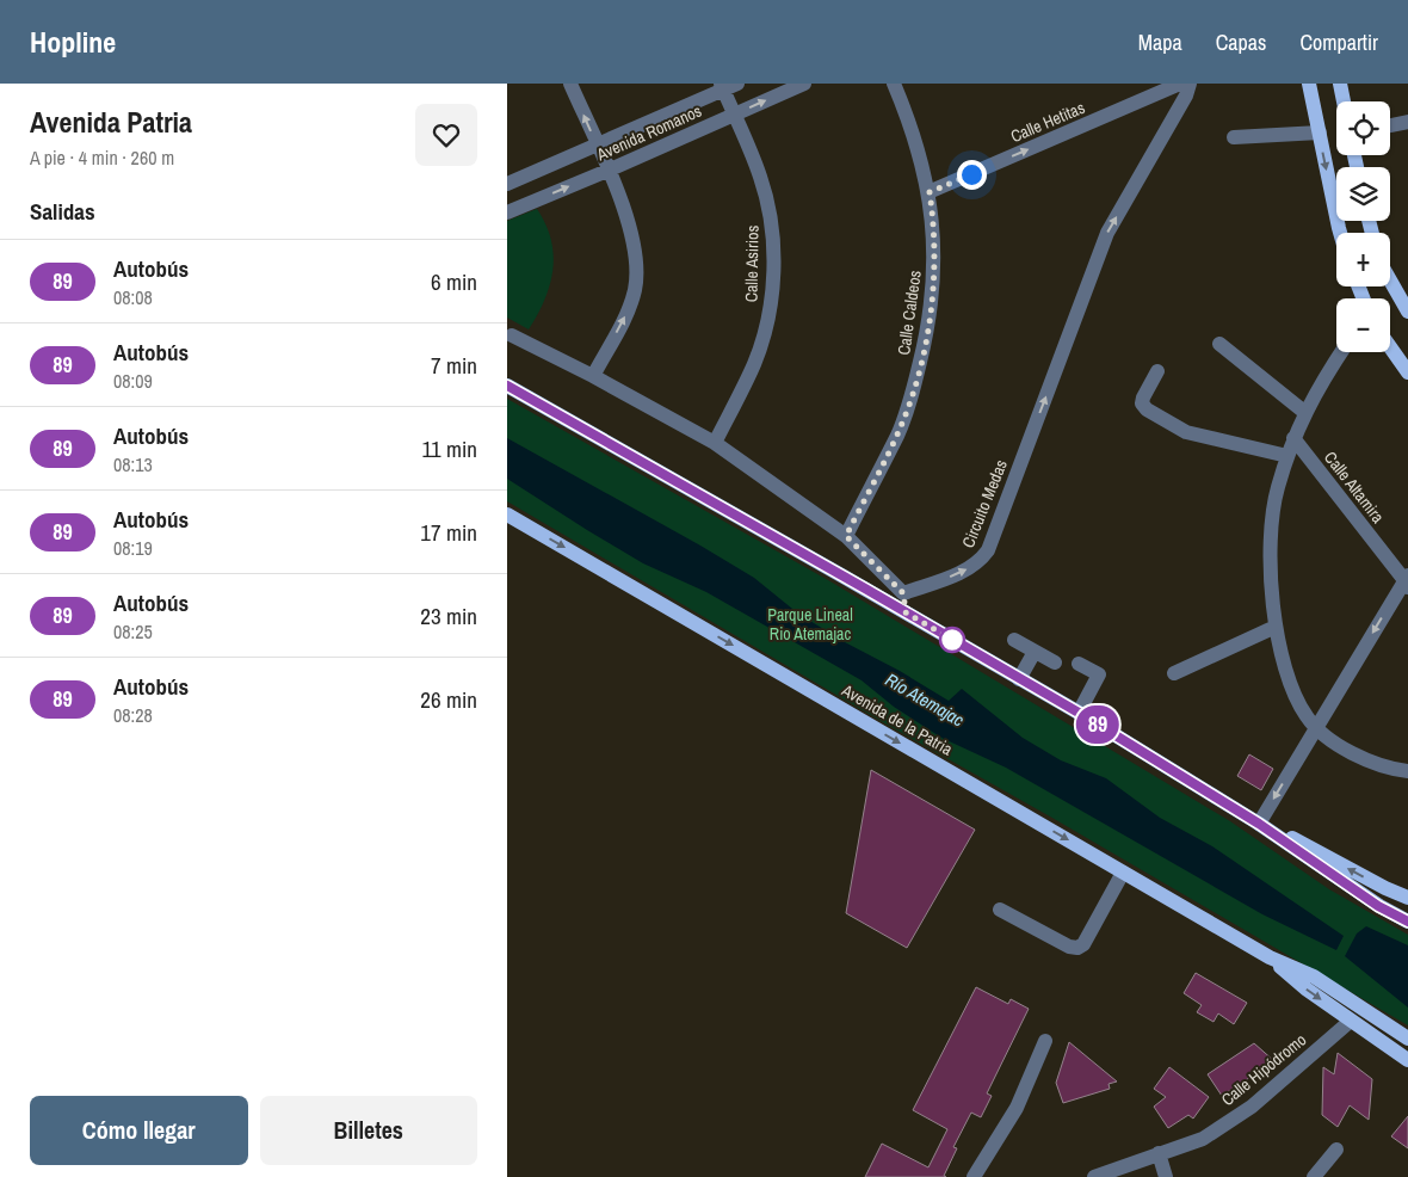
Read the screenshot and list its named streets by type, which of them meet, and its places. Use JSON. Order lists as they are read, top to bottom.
{
  "streets": {
    "main road": ["Avenida de la Patria"],
    "street": [
      "Calle Hetitas",
      "Avenida Romanos",
      "Calle Asirios",
      "Calle Caldeos",
      "Calle Altamira",
      "Circuito Medas",
      "Calle Hipódromo"
    ]
  },
  "crossings": [
    ["Calle Hetitas", "Calle Caldeos"],
    ["Avenida Romanos", "Calle Asirios"],
    ["Avenida de la Patria", "Calle Hipódromo"]
  ],
  "one_way": ["Calle Hetitas", "Circuito Medas"],
  "water": ["Río Atemajac"],
  "parks": ["Parque Lineal Rio Atemajac"],
  "lines": ["bus line 89"],
  "page": {
    "header": "Hopline",
    "nav": ["Mapa", "Capas", "Compartir"],
    "heading": [
      ["Avenida Patria", "A pie · 4 min · 260 m"],
      "Salidas"
    ],
    "on_map": "89",
    "map_buttons": ["+", "−"],
    "list": [
      {
        "mark": "89",
        "name": "Autobús",
        "note": "08:08",
        "value": "6 min"
      },
      {
        "mark": "89",
        "name": "Autobús",
        "note": "08:09",
        "value": "7 min"
      },
      {
        "mark": "89",
        "name": "Autobús",
        "note": "08:13",
        "value": "11 min"
      },
      {
        "mark": "89",
        "name": "Autobús",
        "note": "08:19",
        "value": "17 min"
      },
      {
        "mark": "89",
        "name": "Autobús",
        "note": "08:25",
        "value": "23 min"
      },
      {
        "mark": "89",
        "name": "Autobús",
        "note": "08:28",
        "value": "26 min"
      }
    ],
    "buttons": ["Cómo llegar", "Billetes"]
  }
}
